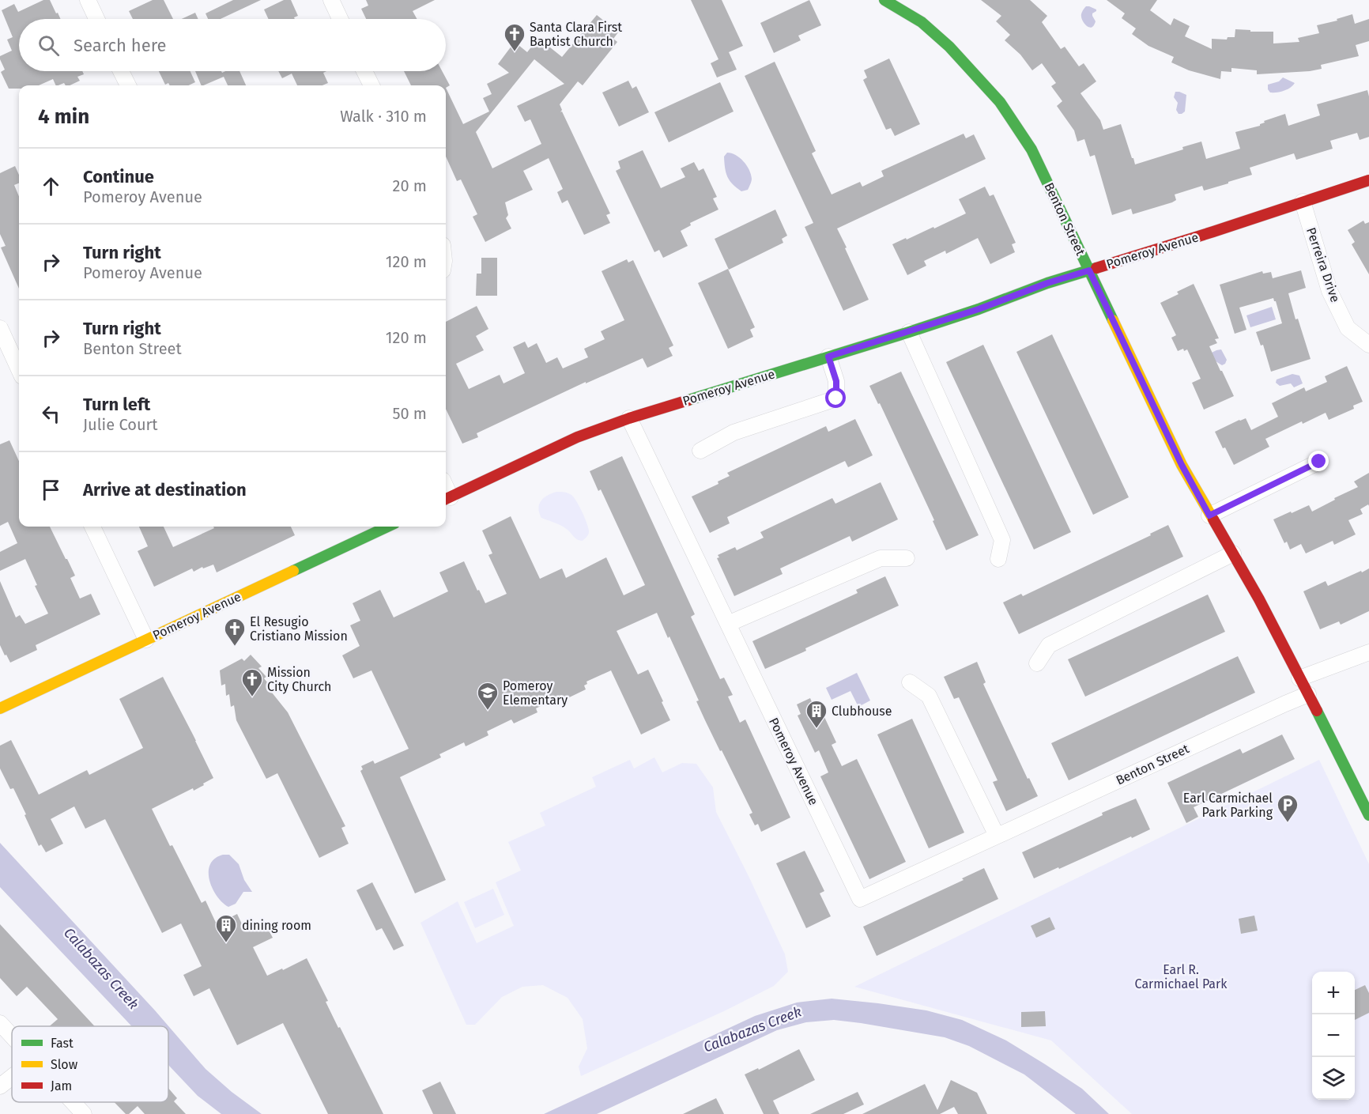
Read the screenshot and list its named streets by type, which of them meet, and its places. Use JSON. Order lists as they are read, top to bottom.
{
  "streets": {
    "street": ["Benton Street", "Pomeroy Avenue", "Perreira Drive"]
  },
  "crossings": [
    ["Benton Street", "Pomeroy Avenue"],
    ["Pomeroy Avenue", "Perreira Drive"]
  ],
  "water": ["Calabazas Creek"],
  "parks": ["Earl R. Carmichael Park"],
  "places": {
    "church": ["Santa Clara First Baptist Church", "El Resugio Cristiano Mission", "Mission City Church"],
    "school or university": ["Pomeroy Elementary"],
    "building": ["Clubhouse", "dining room"],
    "parking": ["Earl Carmichael Park Parking"]
  },
  "legend": ["Fast", "Slow", "Jam"],
  "page": {
    "search": "Search here",
    "heading": ["4 min", "Walk · 310 m"],
    "list": [
      ["Continue", "Pomeroy Avenue", "20 m"],
      ["Turn right", "Pomeroy Avenue", "120 m"],
      ["Turn right", "Benton Street", "120 m"],
      ["Turn left", "Julie Court", "50 m"],
      "Arrive at destination"
    ],
    "map_buttons": ["+", "−"]
  }
}
